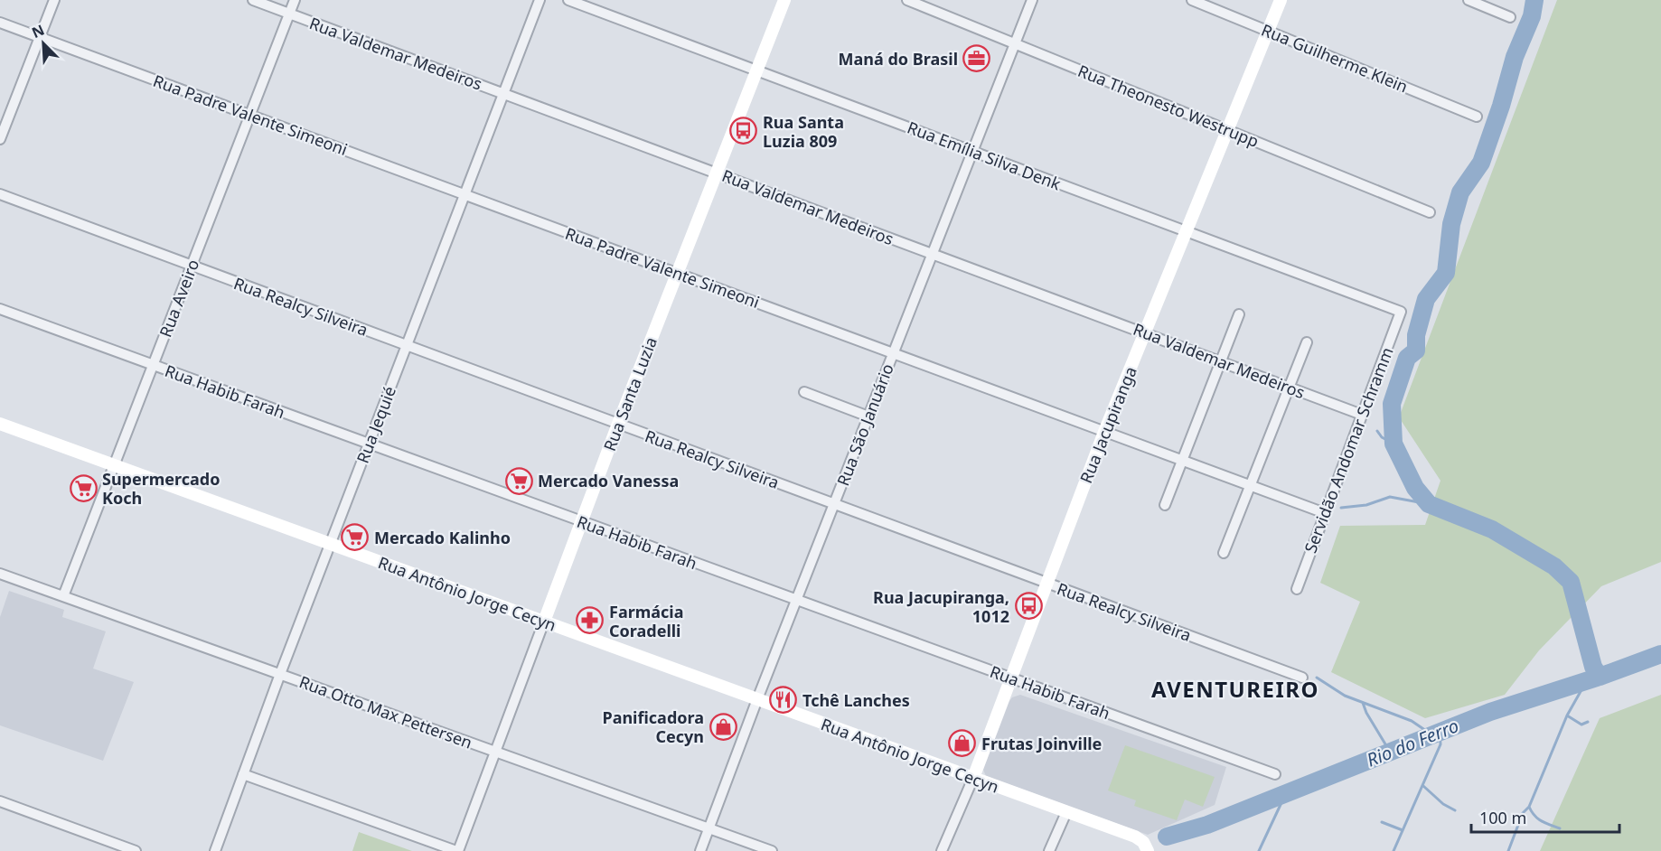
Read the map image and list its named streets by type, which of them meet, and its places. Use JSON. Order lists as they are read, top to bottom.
{
  "streets": {
    "street": [
      "Rua Valdemar Medeiros",
      "Rua Guilherme Klein",
      "Rua Theonesto Westrupp",
      "Rua Padre Valente Simeoni",
      "Rua Emília Silva Denk",
      "Rua Aveiro",
      "Rua Realcy Silveira",
      "Rua Habib Farah",
      "Rua Santa Luzia",
      "Rua Jequié",
      "Rua São Januário",
      "Rua Jacupiranga",
      "Servidão Andomar Schramm",
      "Rua Antônio Jorge Cecyn",
      "Rua Otto Max Pettersen"
    ]
  },
  "crossings": [
    ["Rua Valdemar Medeiros", "Rua Aveiro"],
    ["Rua Valdemar Medeiros", "Rua Santa Luzia"],
    ["Rua Valdemar Medeiros", "Rua Jequié"],
    ["Rua Valdemar Medeiros", "Rua São Januário"],
    ["Rua Valdemar Medeiros", "Rua Jacupiranga"],
    ["Rua Valdemar Medeiros", "Servidão Andomar Schramm"],
    ["Rua Guilherme Klein", "Rua Jacupiranga"],
    ["Rua Theonesto Westrupp", "Rua São Januário"],
    ["Rua Theonesto Westrupp", "Rua Jacupiranga"],
    ["Rua Padre Valente Simeoni", "Rua Aveiro"],
    ["Rua Padre Valente Simeoni", "Rua Santa Luzia"],
    ["Rua Padre Valente Simeoni", "Rua Jequié"],
    ["Rua Padre Valente Simeoni", "Rua São Januário"],
    ["Rua Padre Valente Simeoni", "Rua Jacupiranga"],
    ["Rua Padre Valente Simeoni", "Servidão Andomar Schramm"],
    ["Rua Emília Silva Denk", "Rua Santa Luzia"],
    ["Rua Emília Silva Denk", "Rua São Januário"],
    ["Rua Emília Silva Denk", "Rua Jacupiranga"],
    ["Rua Emília Silva Denk", "Servidão Andomar Schramm"],
    ["Rua Aveiro", "Rua Realcy Silveira"],
    ["Rua Aveiro", "Rua Habib Farah"],
    ["Rua Aveiro", "Rua Antônio Jorge Cecyn"],
    ["Rua Aveiro", "Rua Otto Max Pettersen"],
    ["Rua Realcy Silveira", "Rua Santa Luzia"],
    ["Rua Realcy Silveira", "Rua Jequié"],
    ["Rua Realcy Silveira", "Rua São Januário"],
    ["Rua Realcy Silveira", "Rua Jacupiranga"],
    ["Rua Habib Farah", "Rua Santa Luzia"],
    ["Rua Habib Farah", "Rua Jequié"],
    ["Rua Habib Farah", "Rua São Januário"],
    ["Rua Habib Farah", "Rua Jacupiranga"],
    ["Rua Santa Luzia", "Rua Antônio Jorge Cecyn"],
    ["Rua Santa Luzia", "Rua Otto Max Pettersen"],
    ["Rua Jequié", "Rua Antônio Jorge Cecyn"],
    ["Rua Jequié", "Rua Otto Max Pettersen"],
    ["Rua São Januário", "Rua Antônio Jorge Cecyn"],
    ["Rua São Januário", "Rua Otto Max Pettersen"],
    ["Rua Jacupiranga", "Rua Antônio Jorge Cecyn"]
  ],
  "districts": ["AVENTUREIRO"],
  "water": ["Rio do Ferro"],
  "places": {
    "office": ["Maná do Brasil"],
    "bus stop": ["Rua Santa Luzia 809", "Rua Jacupiranga, 1012"],
    "supermarket": ["Mercado Vanessa", "Supermercado Koch", "Mercado Kalinho"],
    "pharmacy": ["Farmácia Coradelli"],
    "restaurant": ["Tchê Lanches"],
    "shop": ["Panificadora Cecyn", "Frutas Joinville"]
  },
  "scale_bar": "100 m",
  "north": "top left"
}
